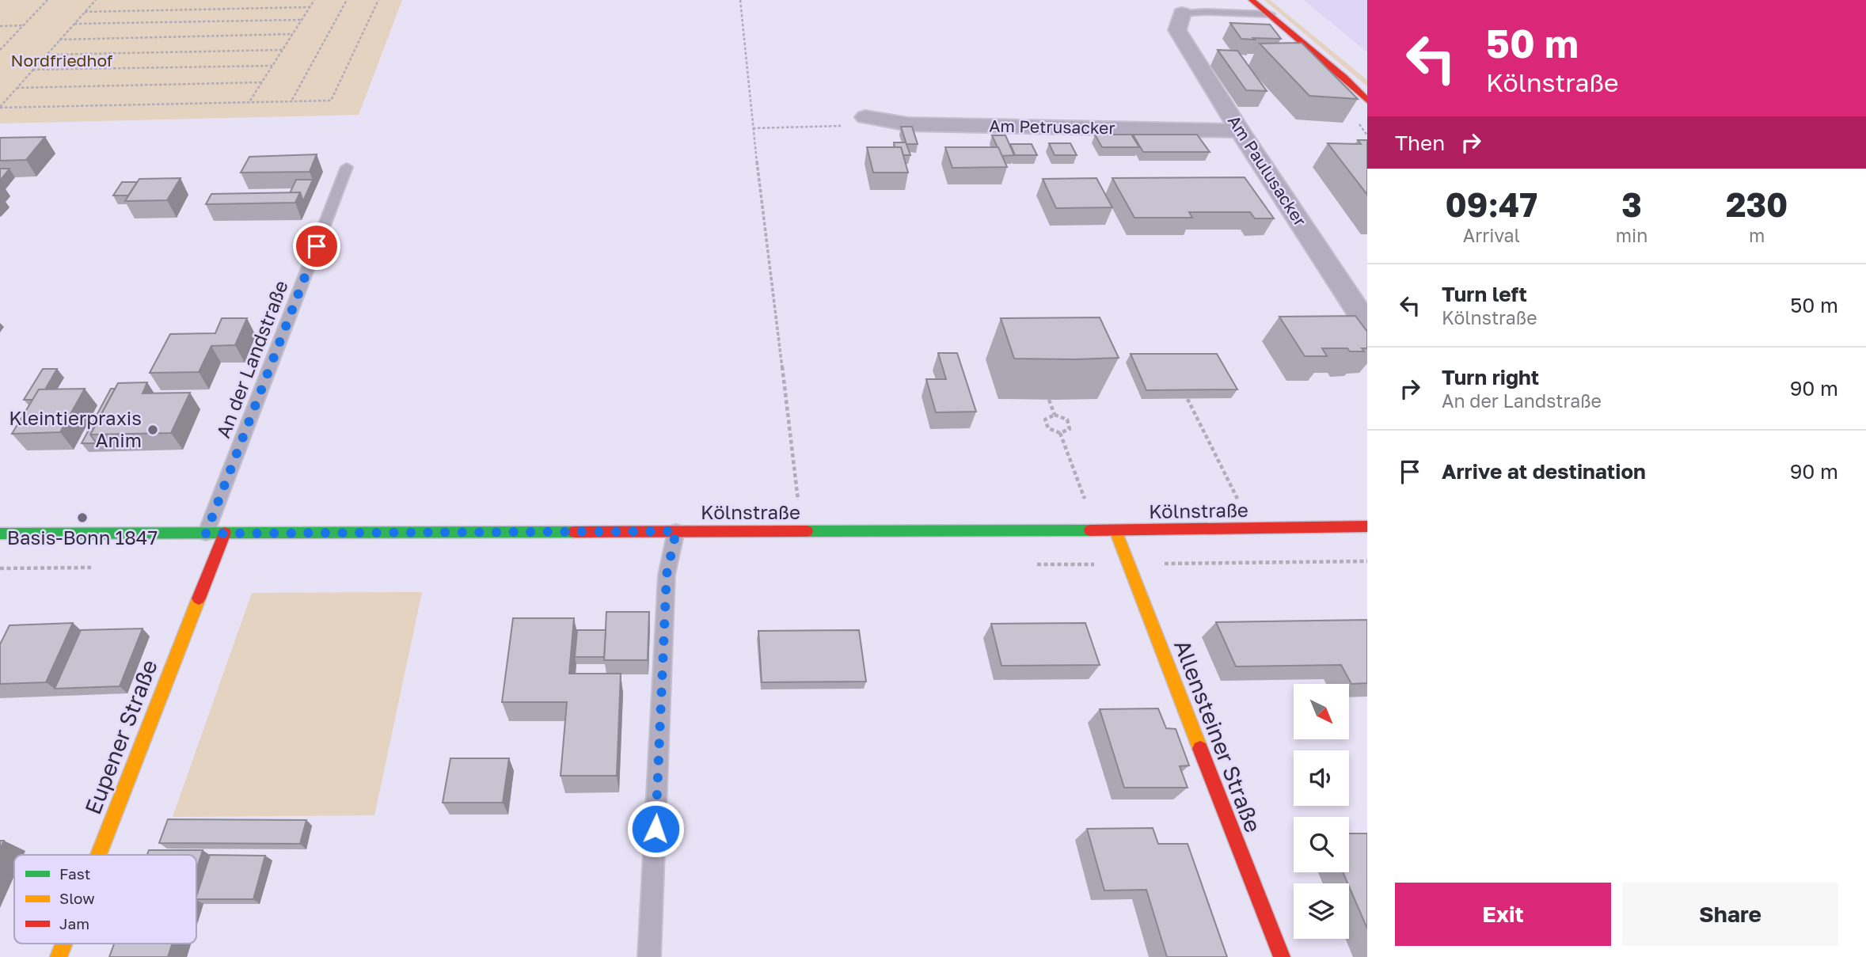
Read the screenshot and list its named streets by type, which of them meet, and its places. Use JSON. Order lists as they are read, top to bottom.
{
  "streets": {
    "main road": ["Kölnstraße", "Allensteiner Straße", "Eupener Straße"],
    "street": ["Am Petrusacker", "Am Paulusacker"],
    "lane": ["An der Landstraße"]
  },
  "crossings": [
    ["Am Petrusacker", "Am Paulusacker"],
    ["An der Landstraße", "Kölnstraße"],
    ["Kölnstraße", "Allensteiner Straße"],
    ["Kölnstraße", "Eupener Straße"]
  ],
  "parks": ["Nordfriedhof"],
  "places": ["Kleintierpraxis Anim", "Basis-Bonn 1847"],
  "legend": ["Fast", "Slow", "Jam"],
  "north": "bottom right",
  "page": {
    "turn": ["50 m", "Kölnstraße"],
    "then": "Then",
    "eta": [
      "09:47",
      "Arrival",
      "3",
      "min",
      "230",
      "m"
    ],
    "list": [
      {
        "name": "Turn left",
        "note": "Kölnstraße",
        "value": "50 m"
      },
      {
        "name": "Turn right",
        "note": "An der Landstraße",
        "value": "90 m"
      },
      {
        "name": "Arrive at destination",
        "value": "90 m"
      }
    ],
    "buttons": ["Exit", "Share"]
  }
}
